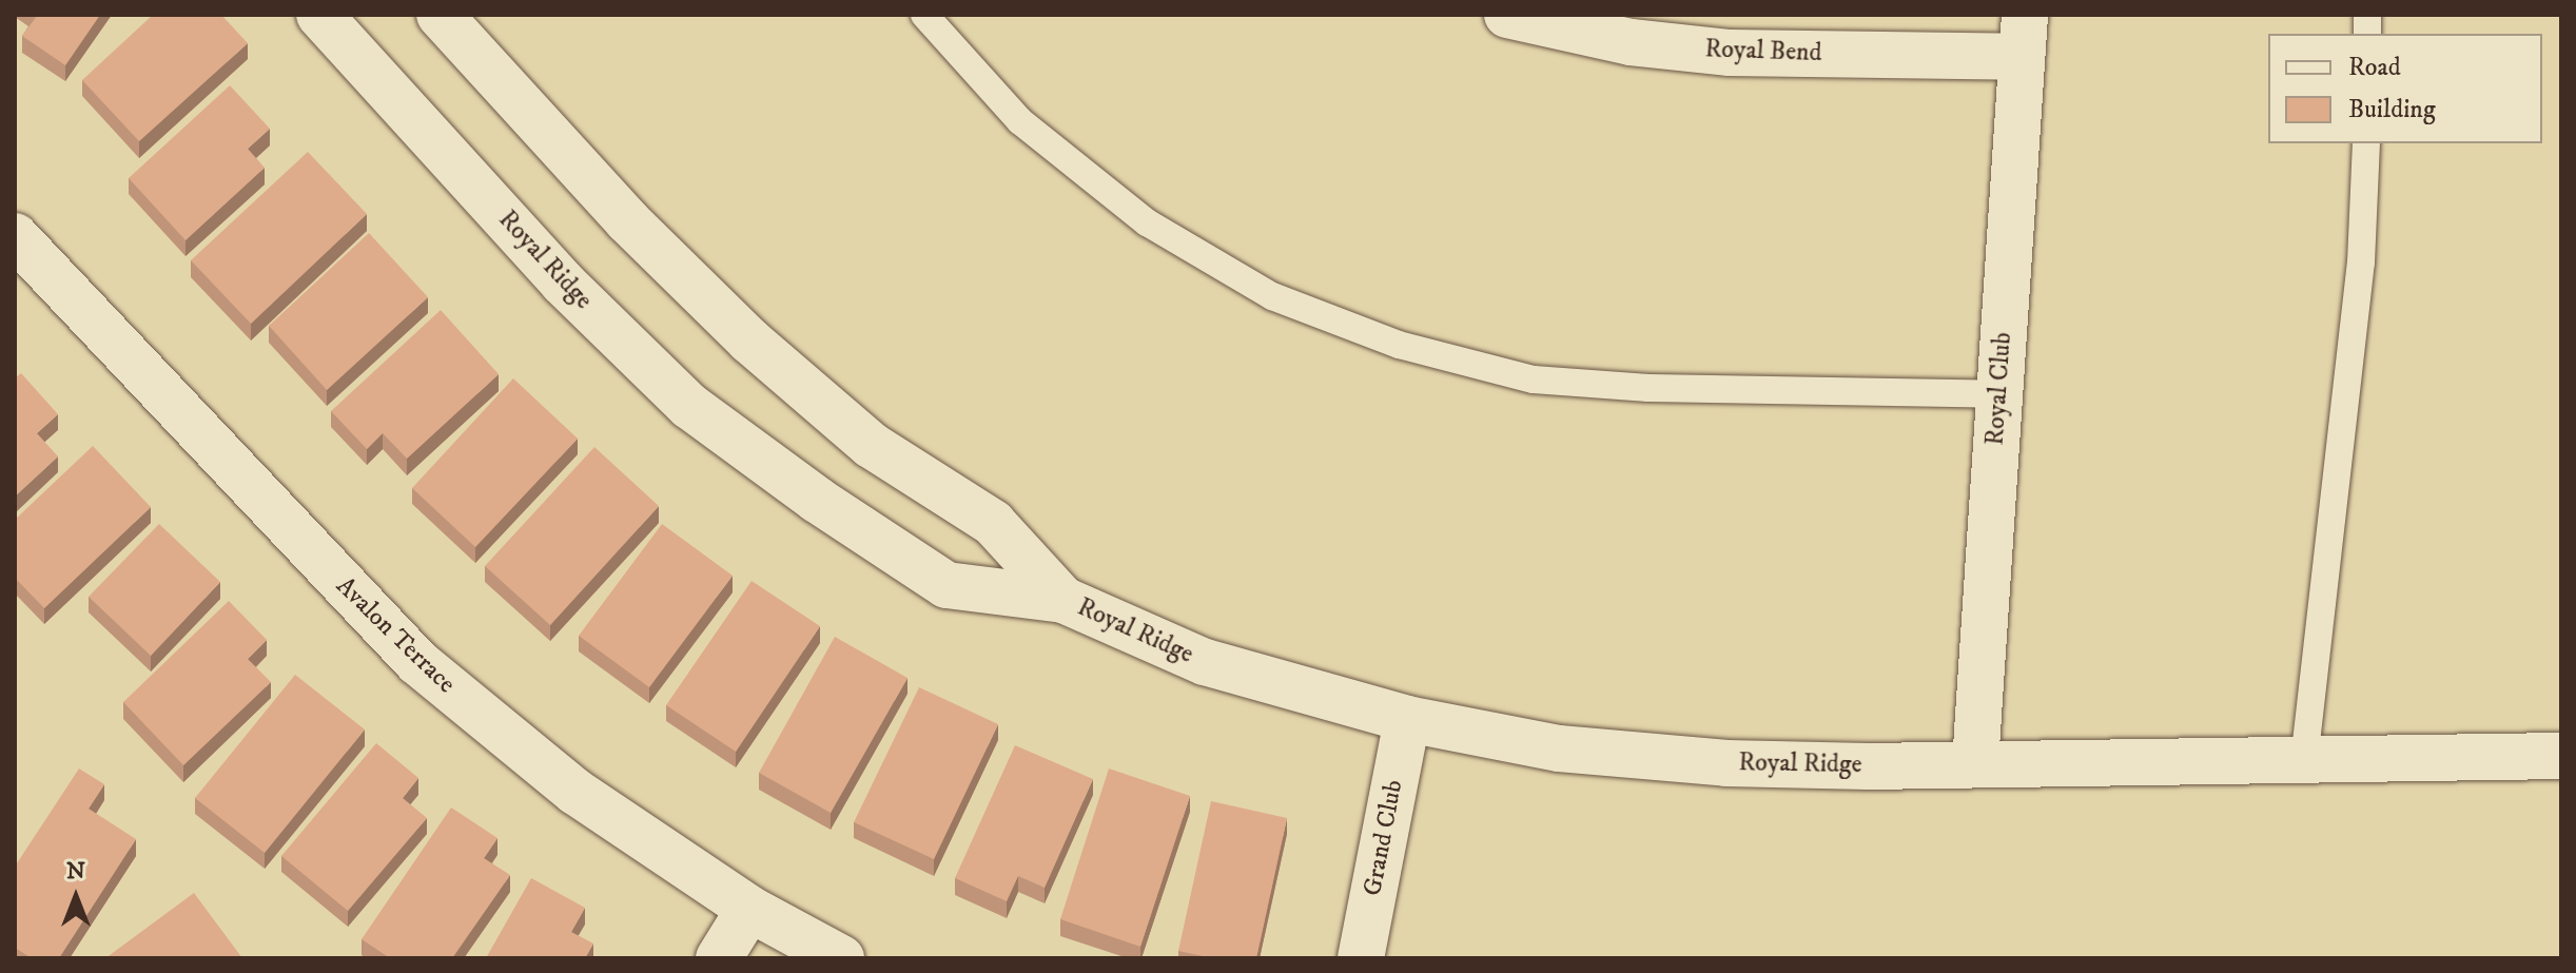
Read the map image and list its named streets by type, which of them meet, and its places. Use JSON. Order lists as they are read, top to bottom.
{
  "streets": {
    "street": [
      "Royal Bend",
      "Royal Ridge",
      "Royal Club",
      "Avalon Terrace",
      "Grand Club"
    ]
  },
  "crossings": [
    ["Royal Bend", "Royal Club"],
    ["Royal Ridge", "Royal Club"],
    ["Royal Ridge", "Grand Club"]
  ],
  "legend": ["Road", "Building"],
  "north": "top"
}
